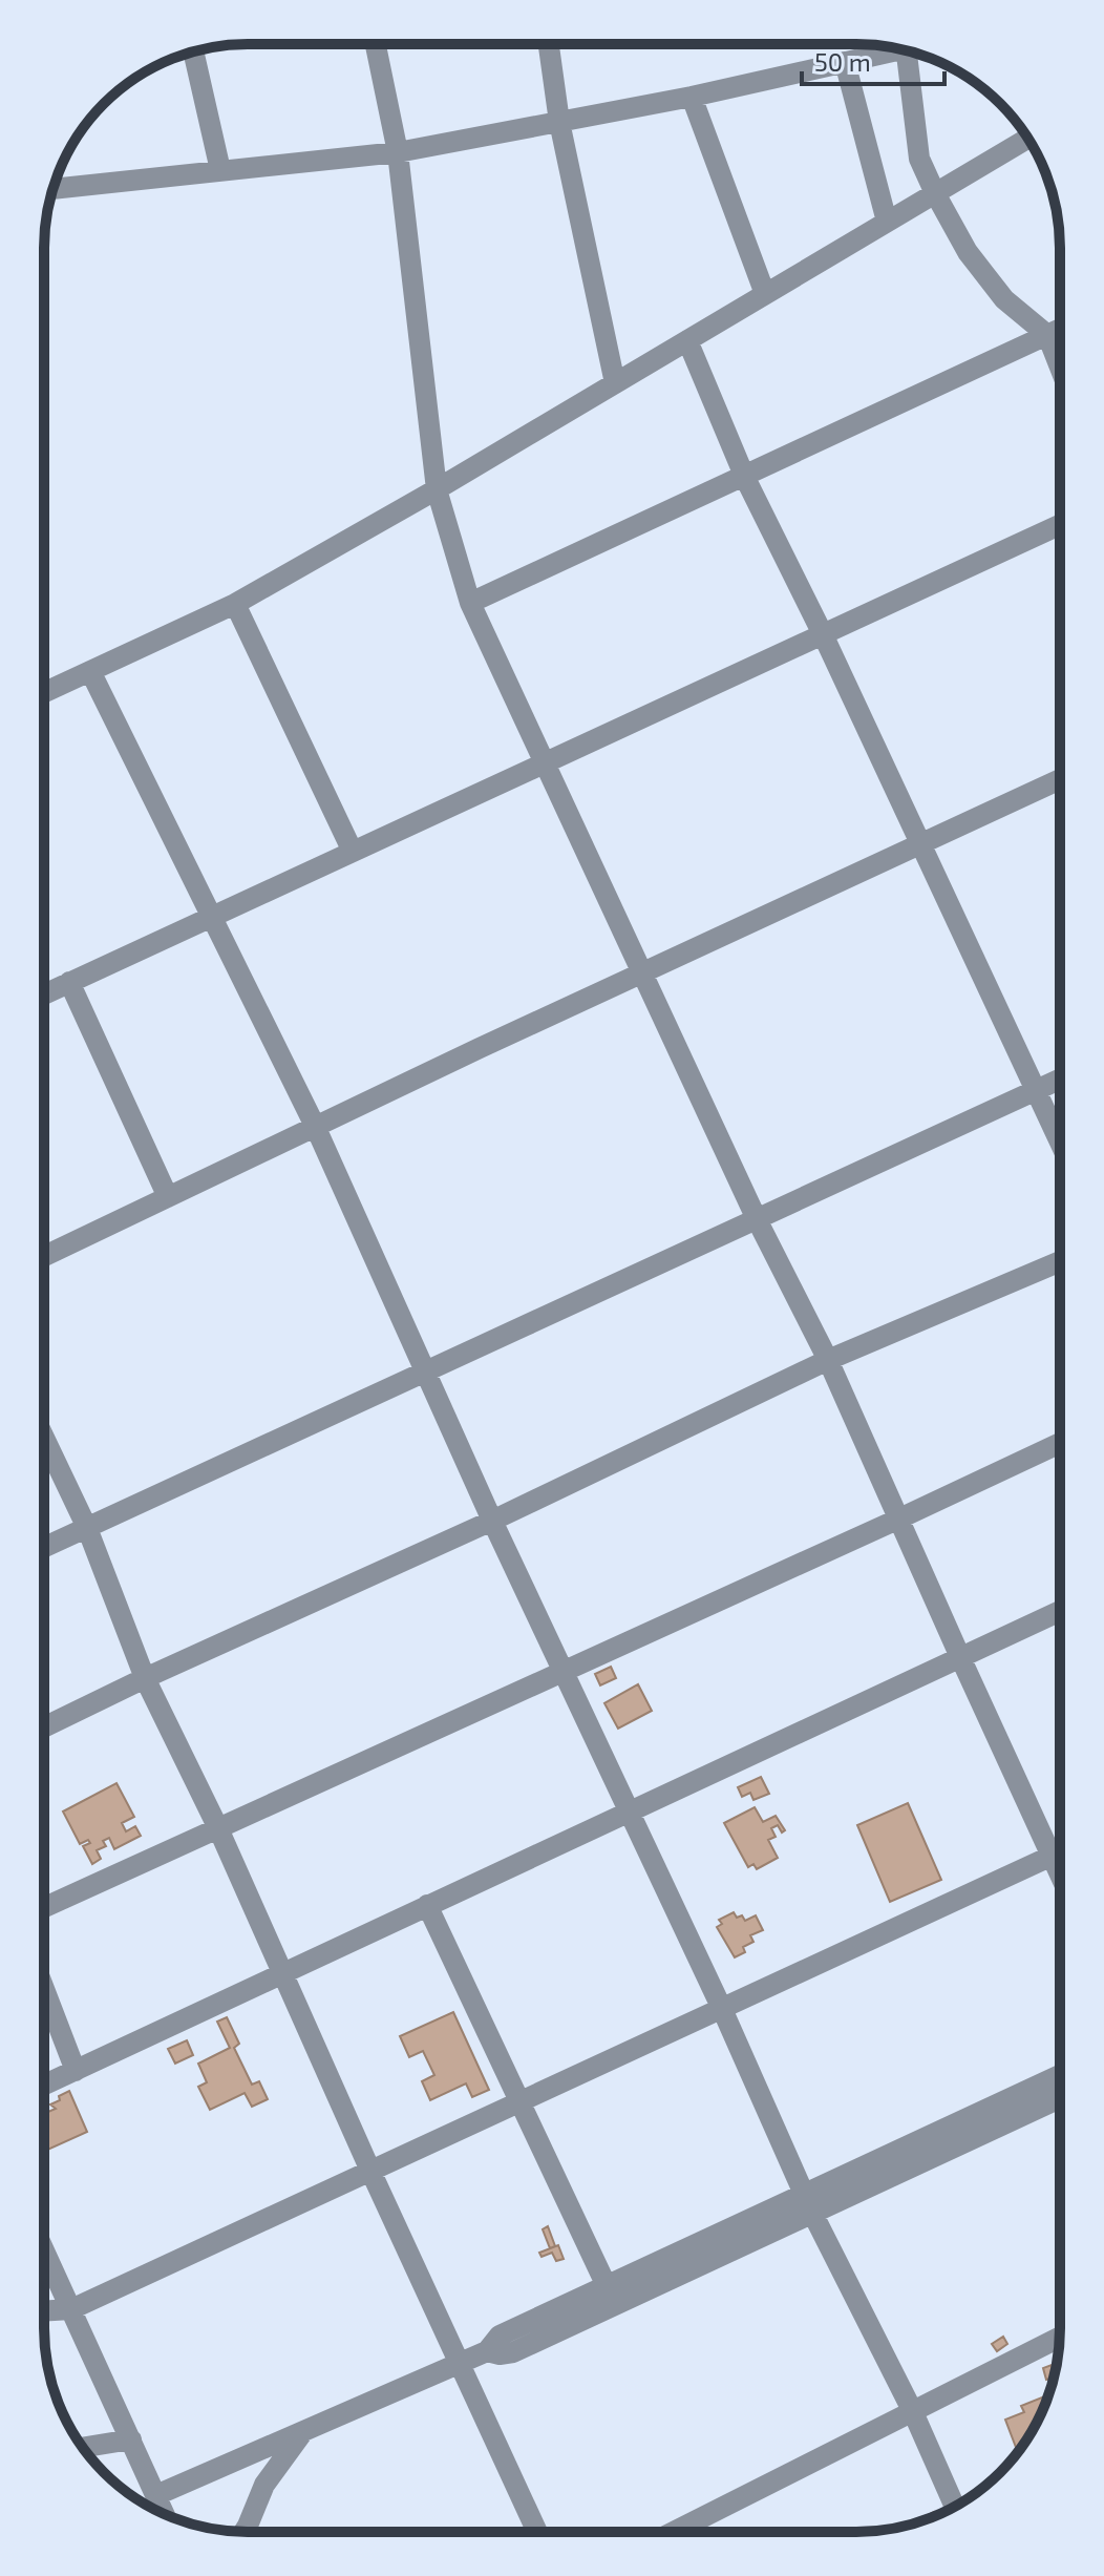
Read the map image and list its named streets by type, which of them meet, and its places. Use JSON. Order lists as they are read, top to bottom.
{
  "scale_bar": "50 m"
}
